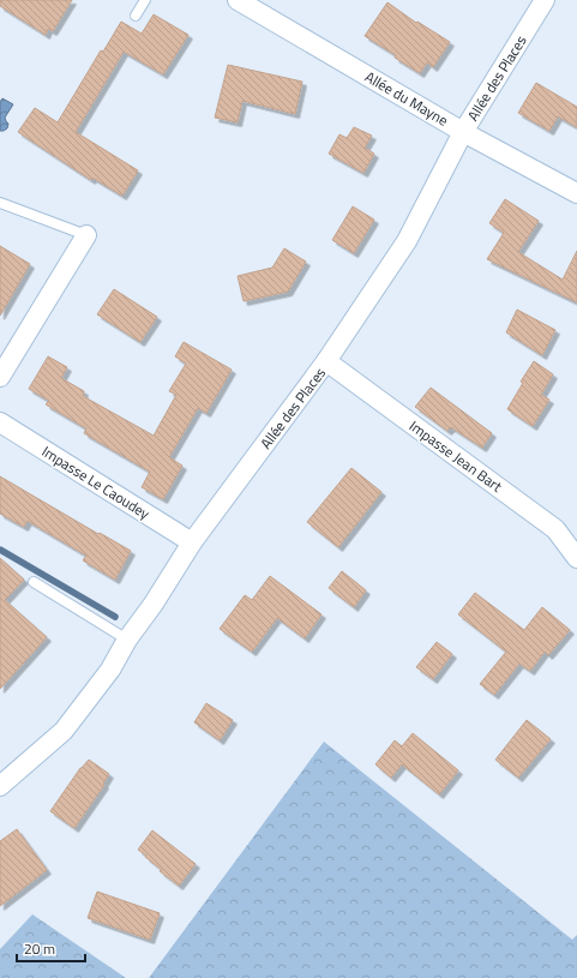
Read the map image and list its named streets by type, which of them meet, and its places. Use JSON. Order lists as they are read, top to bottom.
{
  "streets": {
    "street": [
      "Allée des Places",
      "Allée du Mayne",
      "Impasse Jean Bart",
      "Impasse Le Caoudey"
    ]
  },
  "crossings": [
    ["Allée des Places", "Allée du Mayne"],
    ["Allée des Places", "Impasse Jean Bart"],
    ["Allée des Places", "Impasse Le Caoudey"]
  ],
  "scale_bar": "20 m"
}
